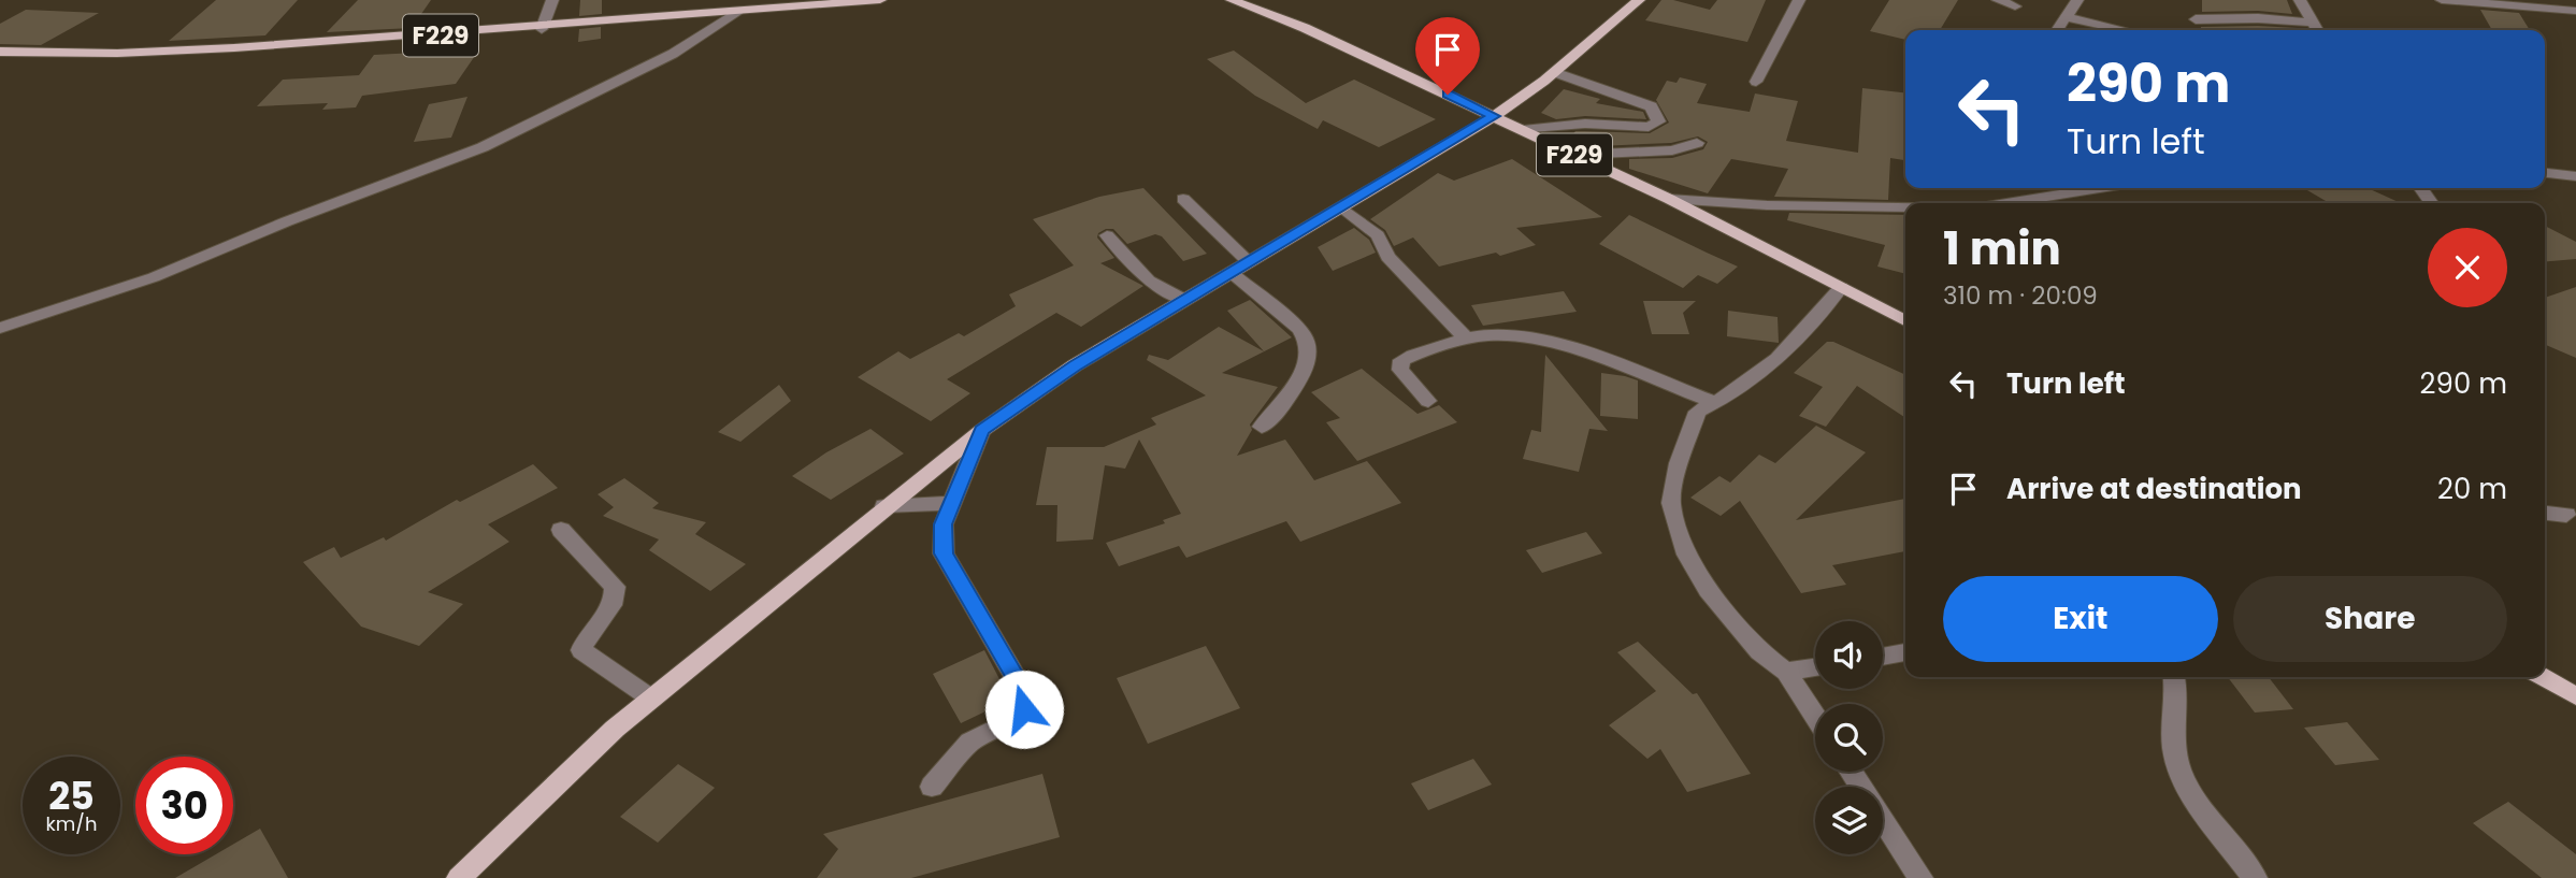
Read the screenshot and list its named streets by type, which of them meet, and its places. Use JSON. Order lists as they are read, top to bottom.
{
  "streets": {
    "main road": ["F229"]
  },
  "page": {
    "turn": ["290 m", "Turn left"],
    "heading": ["1 min", "310 m · 20:09"],
    "list": [
      {
        "name": "Turn left",
        "value": "290 m"
      },
      {
        "name": "Arrive at destination",
        "value": "20 m"
      }
    ],
    "buttons": ["Exit", "Share"],
    "speed": "25 km/h",
    "limit": "30"
  }
}
